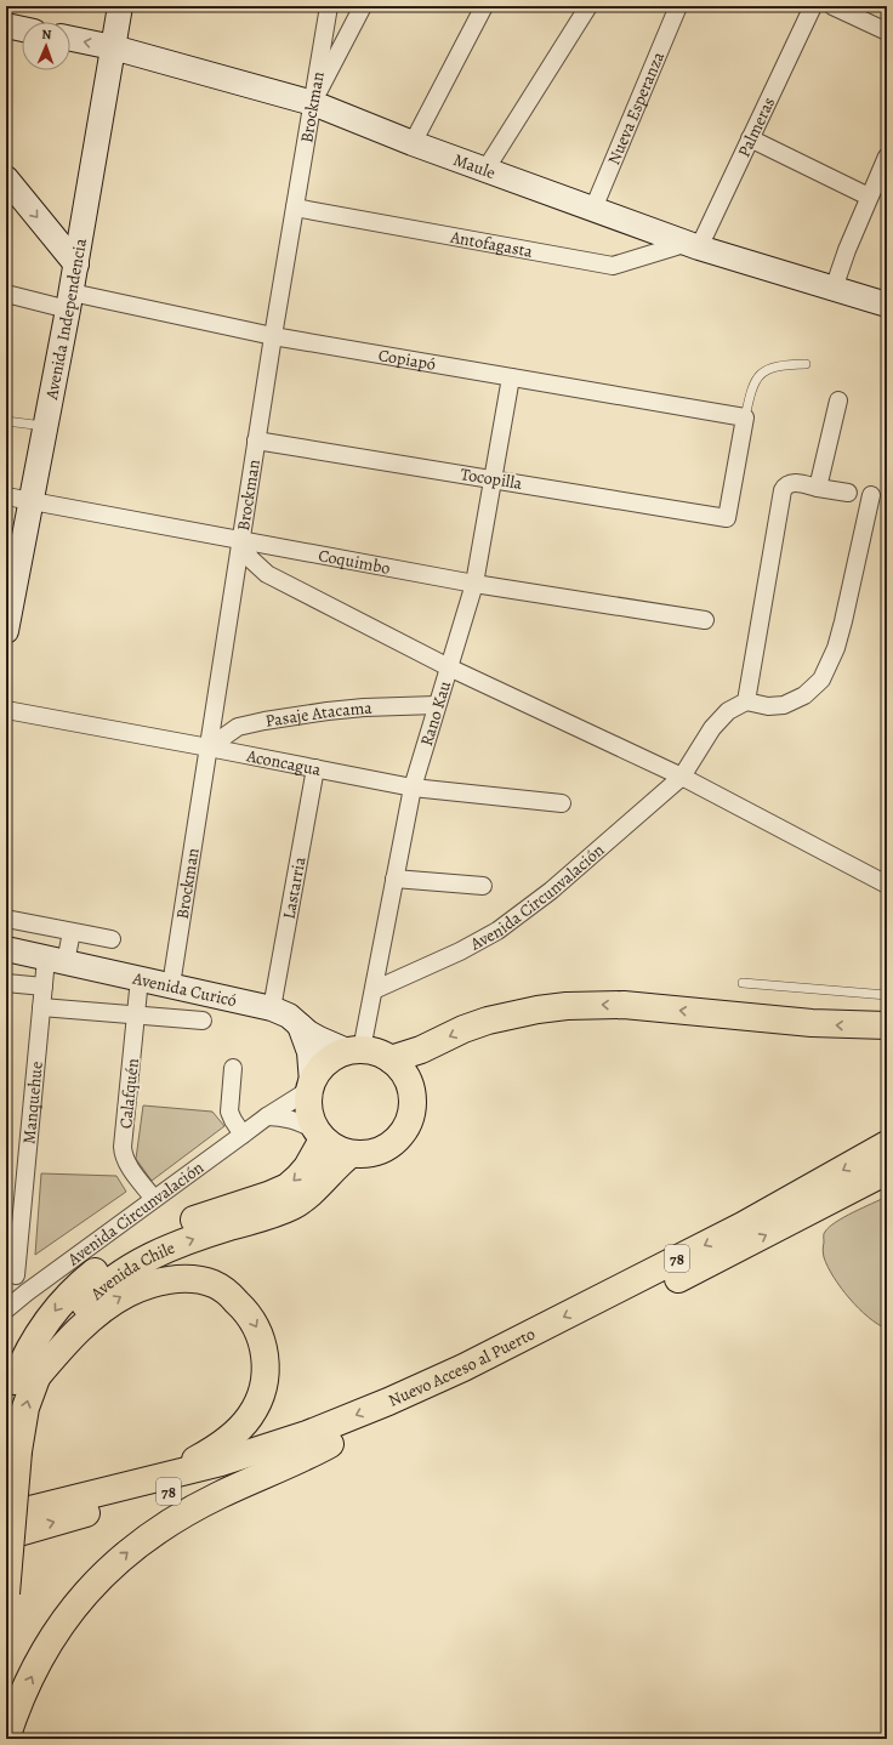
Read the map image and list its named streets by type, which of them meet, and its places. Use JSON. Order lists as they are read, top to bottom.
{
  "streets": {
    "highway": ["78", "Avenida Chile", "Nuevo Acceso al Puerto"],
    "main road": ["Maule", "Avenida Independencia", "Avenida Curicó"],
    "street": [
      "Brockman",
      "Nueva Esperanza",
      "Palmeras",
      "Antofagasta",
      "Copiapó",
      "Tocopilla",
      "Coquimbo",
      "Rano Kau",
      "Pasaje Atacama",
      "Aconcagua",
      "Lastarria",
      "Avenida Circunvalación",
      "Calafquén",
      "Manquehue"
    ]
  },
  "crossings": [
    ["Brockman", "Maule"],
    ["Brockman", "Antofagasta"],
    ["Brockman", "Copiapó"],
    ["Brockman", "Tocopilla"],
    ["Brockman", "Coquimbo"],
    ["Brockman", "Pasaje Atacama"],
    ["Brockman", "Aconcagua"],
    ["Brockman", "Avenida Curicó"],
    ["Nueva Esperanza", "Maule"],
    ["Palmeras", "Maule"],
    ["Palmeras", "Antofagasta"],
    ["Maule", "Antofagasta"],
    ["Maule", "Avenida Independencia"],
    ["Avenida Independencia", "Copiapó"],
    ["Avenida Independencia", "Coquimbo"],
    ["Copiapó", "Tocopilla"],
    ["Copiapó", "Rano Kau"],
    ["Tocopilla", "Rano Kau"],
    ["Coquimbo", "Rano Kau"],
    ["Rano Kau", "Pasaje Atacama"],
    ["Rano Kau", "Aconcagua"],
    ["Rano Kau", "Avenida Circunvalación"],
    ["Rano Kau", "Avenida Curicó"],
    ["Rano Kau", "Avenida Chile"],
    ["Pasaje Atacama", "Aconcagua"],
    ["Aconcagua", "Lastarria"],
    ["Lastarria", "Avenida Curicó"],
    ["Avenida Circunvalación", "Avenida Curicó"],
    ["Avenida Circunvalación", "Calafquén"],
    ["Avenida Circunvalación", "Avenida Chile"],
    ["Avenida Curicó", "Calafquén"],
    ["Avenida Curicó", "Manquehue"],
    ["Avenida Curicó", "Avenida Chile"]
  ],
  "north": "top"
}
